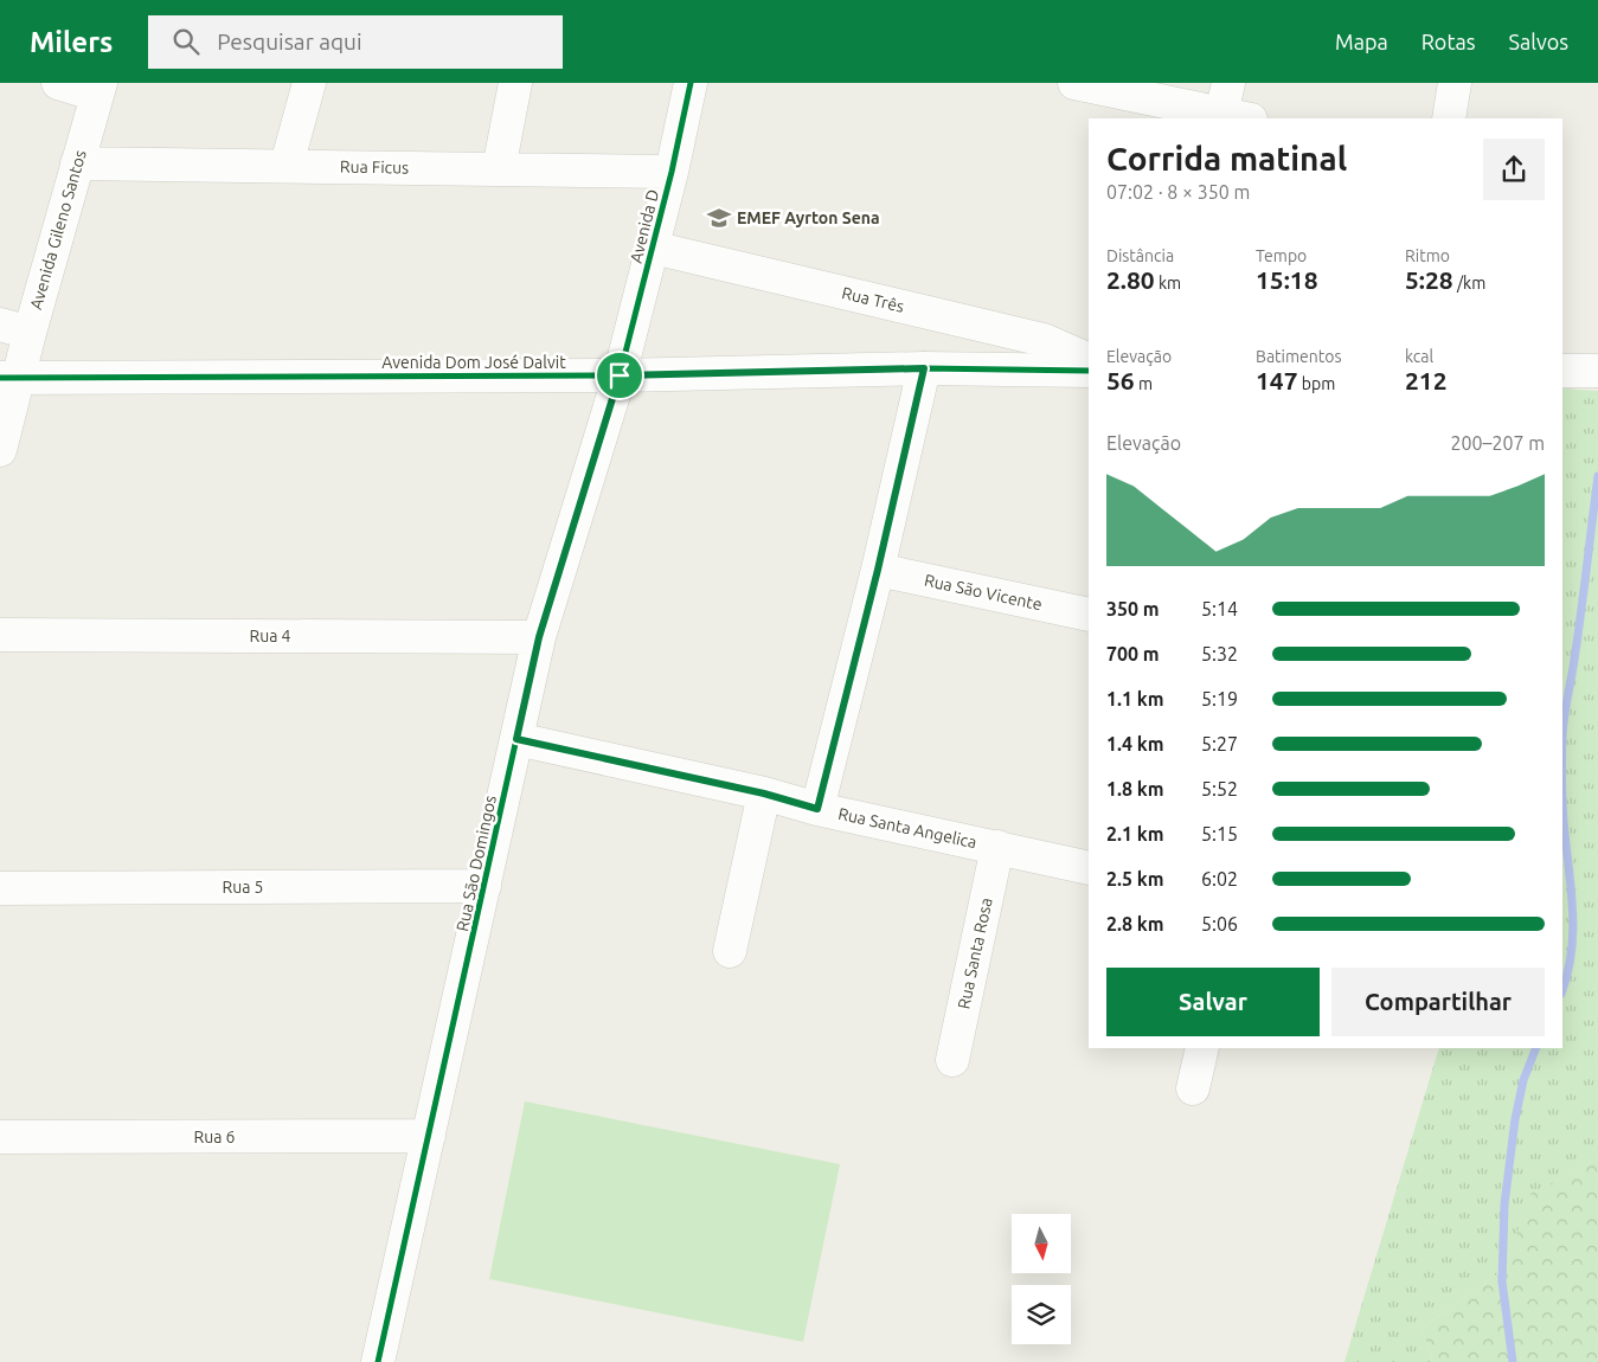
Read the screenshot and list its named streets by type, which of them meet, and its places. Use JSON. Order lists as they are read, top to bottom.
{
  "streets": {
    "street": [
      "Rua Ficus",
      "Avenida D",
      "Avenida Gileno Santos",
      "Rua Três",
      "Avenida Dom José Dalvit",
      "Rua São Vicente",
      "Rua 4",
      "Rua Santa Angelica",
      "Rua São Domingos",
      "Rua 5",
      "Rua Santa Rosa",
      "Rua 6"
    ]
  },
  "crossings": [
    ["Rua Ficus", "Avenida D"],
    ["Rua Ficus", "Avenida Gileno Santos"],
    ["Avenida D", "Rua Três"],
    ["Avenida D", "Avenida Dom José Dalvit"],
    ["Avenida D", "Rua São Domingos"],
    ["Avenida Gileno Santos", "Avenida Dom José Dalvit"],
    ["Avenida Dom José Dalvit", "Rua São Domingos"],
    ["Rua 4", "Rua São Domingos"],
    ["Rua Santa Angelica", "Rua São Domingos"],
    ["Rua Santa Angelica", "Rua Santa Rosa"],
    ["Rua São Domingos", "Rua 5"],
    ["Rua São Domingos", "Rua 6"]
  ],
  "places": {
    "school or university": ["EMEF Ayrton Sena"]
  },
  "north": "bottom",
  "page": {
    "header": "Milers",
    "search": "Pesquisar aqui",
    "nav": ["Mapa", "Rotas", "Salvos"],
    "heading": ["Corrida matinal", "07:02 · 8 × 350 m"],
    "stats": [
      ["Distância", "2.80 km"],
      ["Tempo", "15:18"],
      ["Ritmo", "5:28 /km"],
      ["Elevação", "56 m"],
      ["Batimentos", "147 bpm"],
      ["kcal", "212"]
    ],
    "chart": ["Elevação", "200–207 m"],
    "list": [
      {
        "name": "350 m",
        "note": "5:14"
      },
      {
        "name": "700 m",
        "note": "5:32"
      },
      {
        "name": "1.1 km",
        "note": "5:19"
      },
      {
        "name": "1.4 km",
        "note": "5:27"
      },
      {
        "name": "1.8 km",
        "note": "5:52"
      },
      {
        "name": "2.1 km",
        "note": "5:15"
      },
      {
        "name": "2.5 km",
        "note": "6:02"
      },
      {
        "name": "2.8 km",
        "note": "5:06"
      }
    ],
    "buttons": ["Salvar", "Compartilhar"]
  }
}
